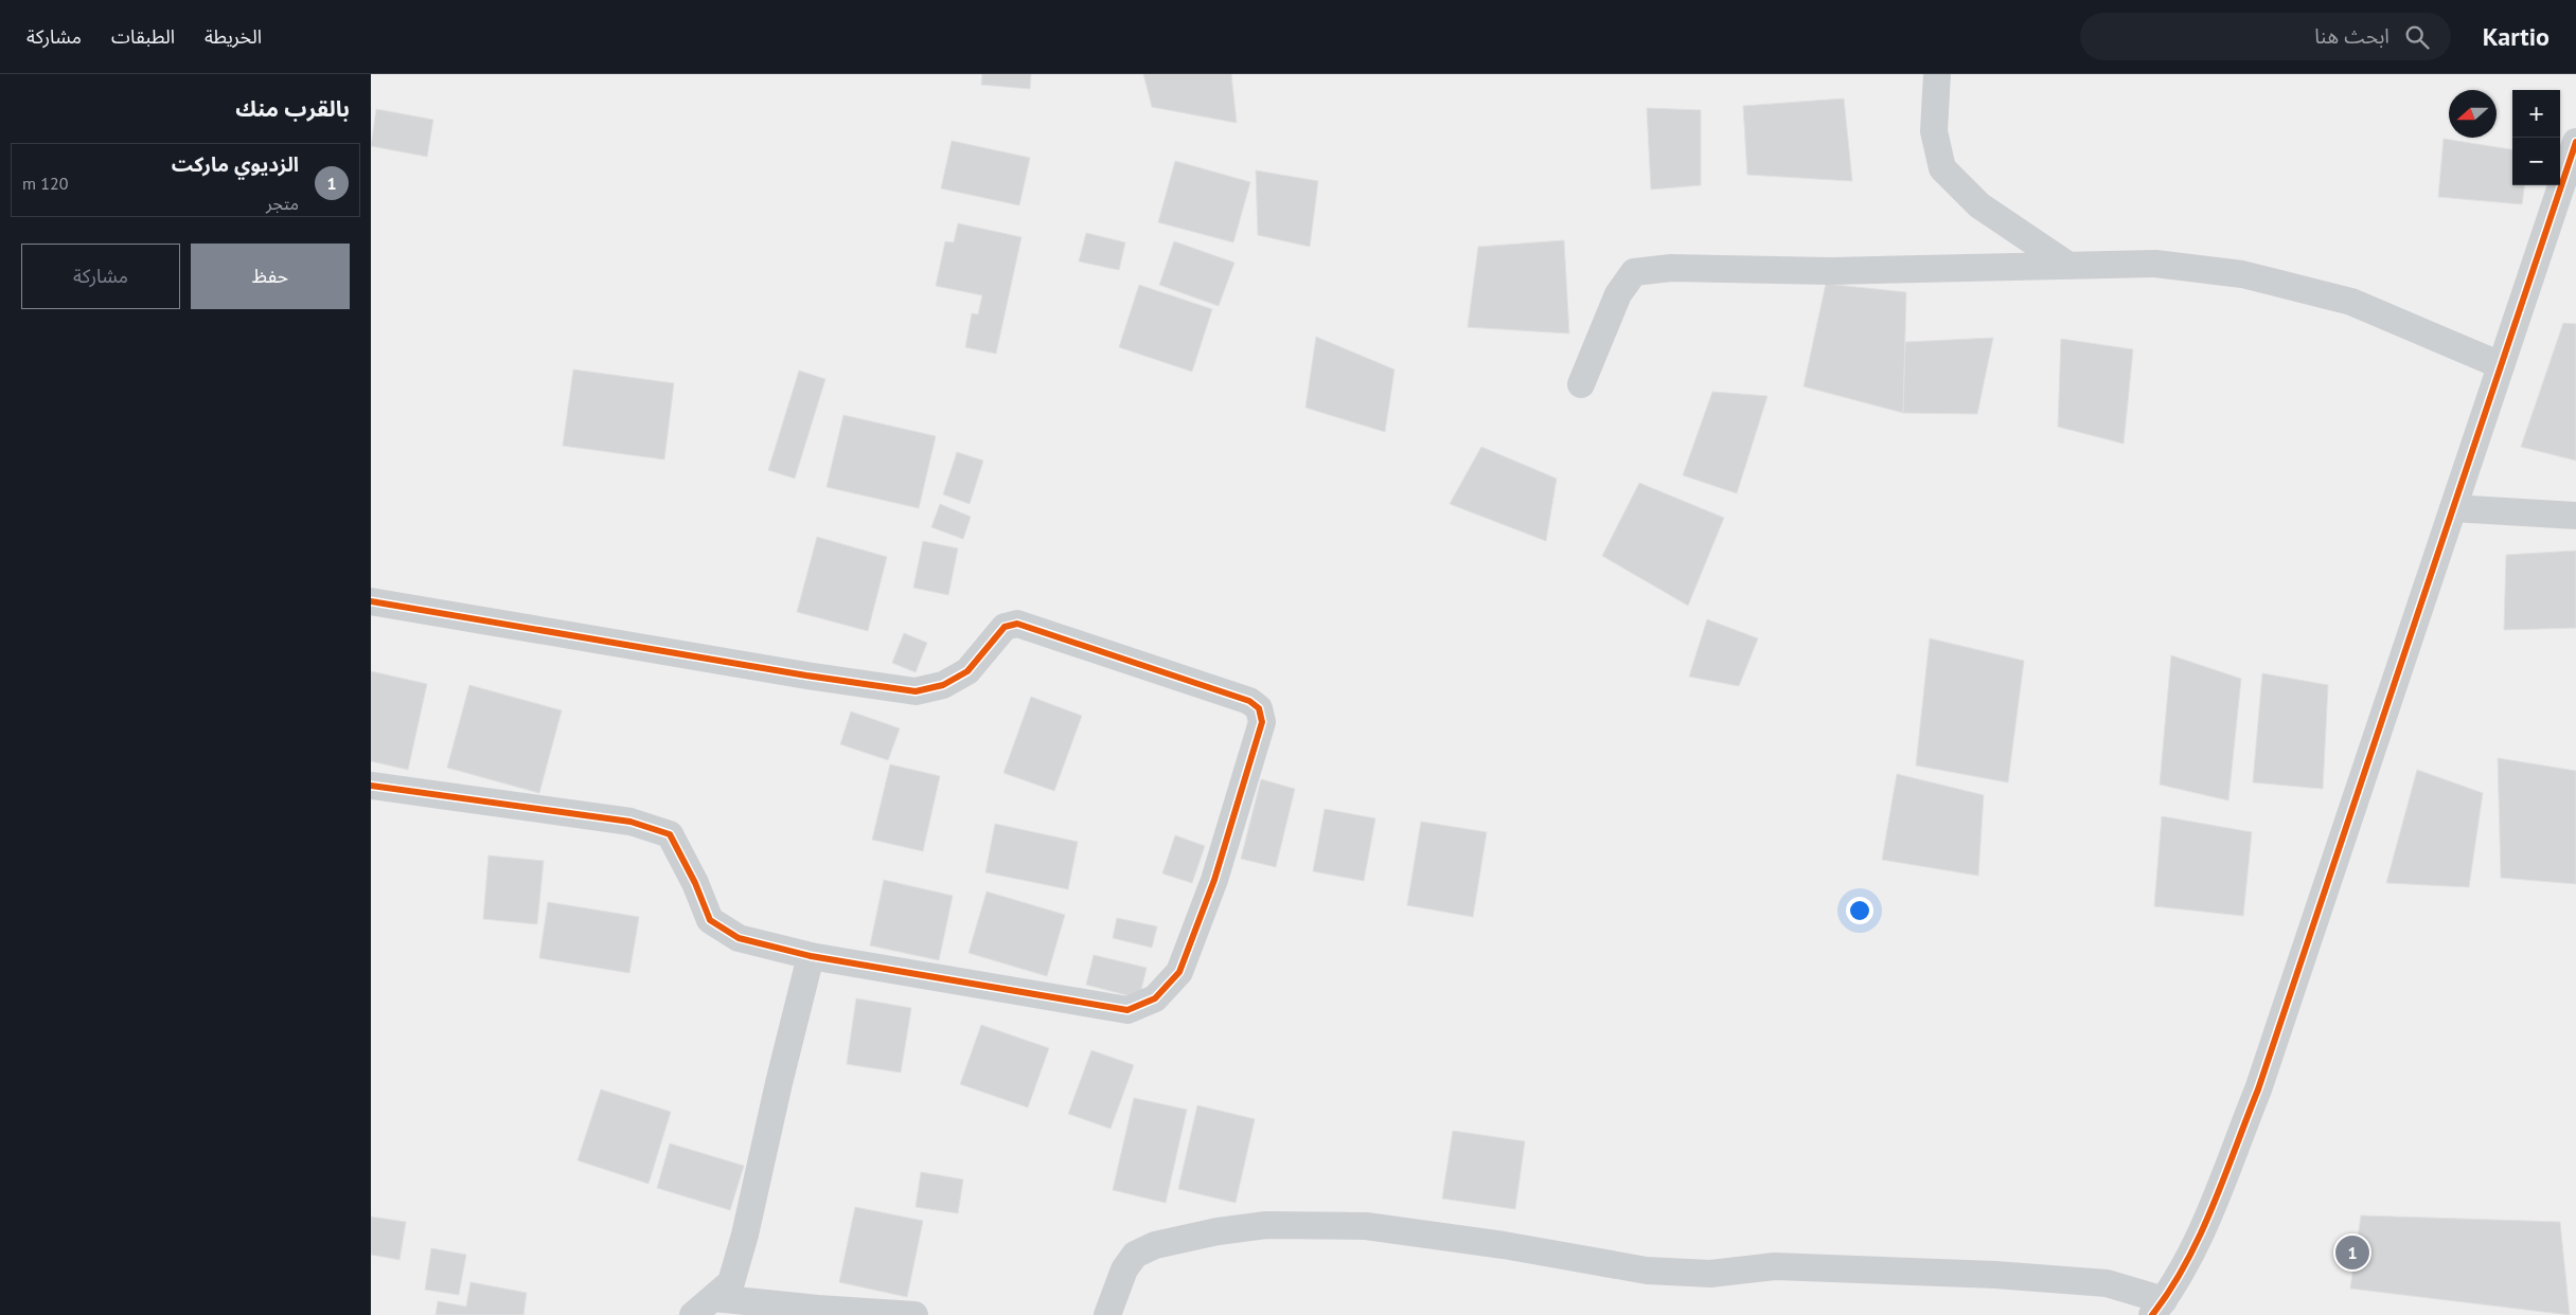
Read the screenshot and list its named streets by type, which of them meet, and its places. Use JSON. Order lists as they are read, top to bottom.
{
  "north": "left",
  "page": {
    "header": "Kartio",
    "search": "ابحث هنا",
    "nav": ["الخريطة", "الطبقات", "مشاركة"],
    "heading": "بالقرب منك",
    "map_buttons": ["+", "−"],
    "list": [
      {
        "mark": "1",
        "name": "الزديوي ماركت",
        "note": "متجر",
        "value": "120 m"
      }
    ],
    "buttons": ["حفظ", "مشاركة"],
    "pins": "1"
  }
}
